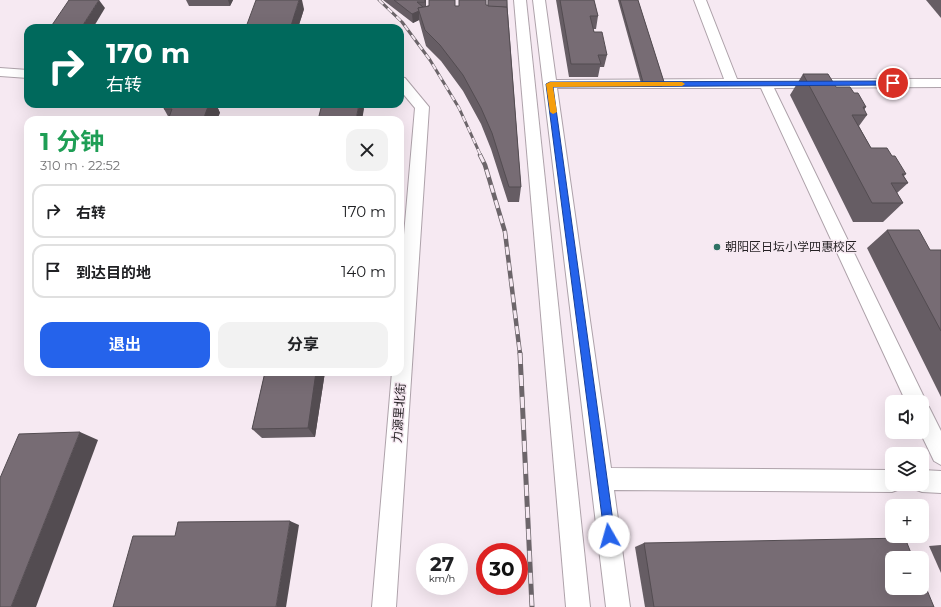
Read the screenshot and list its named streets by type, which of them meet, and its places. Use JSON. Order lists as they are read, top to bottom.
{
  "streets": {
    "street": ["力源里北街"]
  },
  "places": ["朝阳区日坛小学四惠校区"],
  "page": {
    "turn": ["170 m", "右转"],
    "heading": ["1 分钟", "310 m · 22:52"],
    "list": [
      {
        "name": "右转",
        "value": "170 m"
      },
      {
        "name": "到达目的地",
        "value": "140 m"
      }
    ],
    "buttons": ["退出", "分享"],
    "map_buttons": ["+", "−"],
    "speed": "27 km/h",
    "limit": "30"
  }
}
